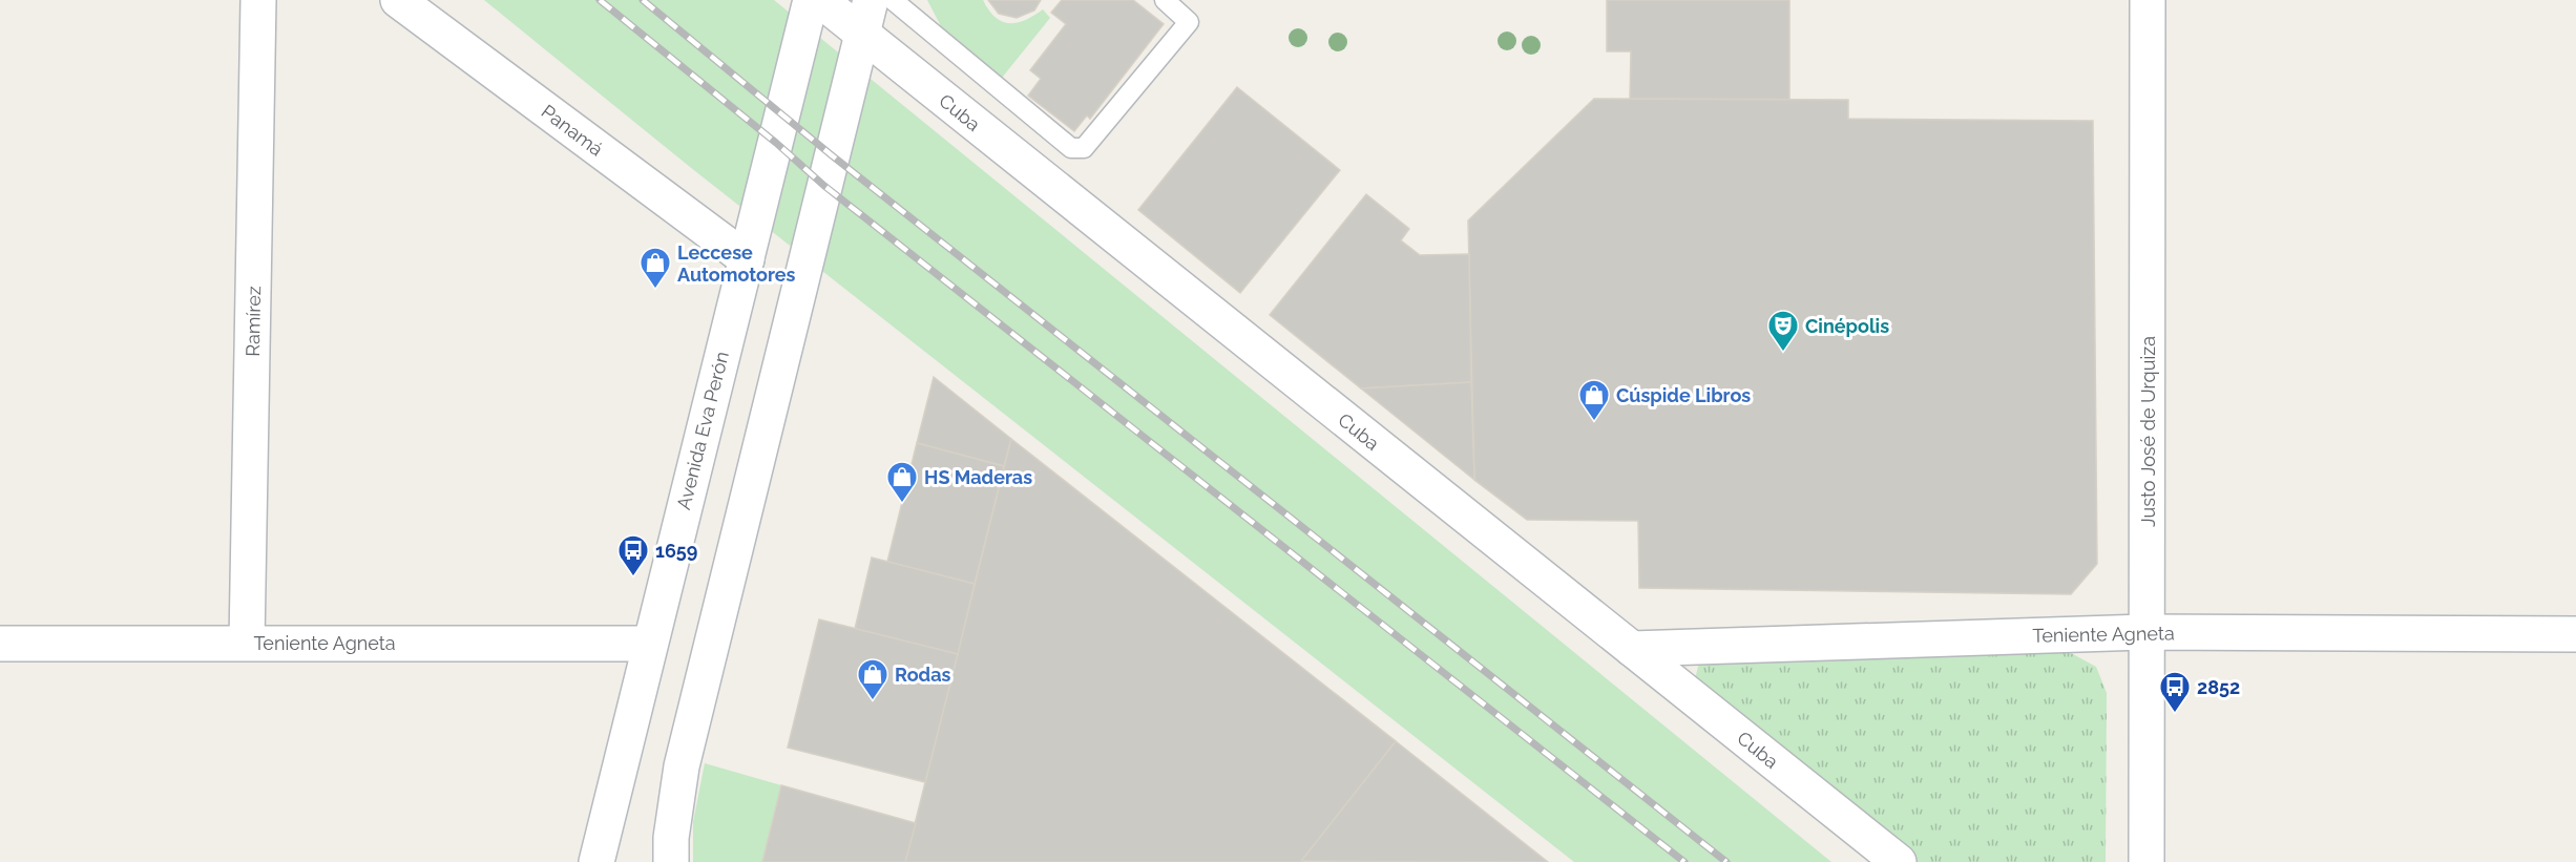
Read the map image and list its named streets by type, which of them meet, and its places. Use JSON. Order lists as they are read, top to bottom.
{
  "streets": {
    "street": [
      "Cuba",
      "Panamá",
      "Ramírez",
      "Avenida Eva Perón",
      "Justo José de Urquiza",
      "Teniente Agneta"
    ]
  },
  "crossings": [
    ["Cuba", "Teniente Agneta"],
    ["Panamá", "Avenida Eva Perón"],
    ["Ramírez", "Teniente Agneta"],
    ["Avenida Eva Perón", "Teniente Agneta"],
    ["Justo José de Urquiza", "Teniente Agneta"]
  ],
  "places": {
    "shop": [
      "Leccese Automotores",
      "Cúspide Libros",
      "HS Maderas",
      "Rodas"
    ],
    "theatre": ["Cinépolis"],
    "bus stop": ["1659", "2852"]
  }
}
